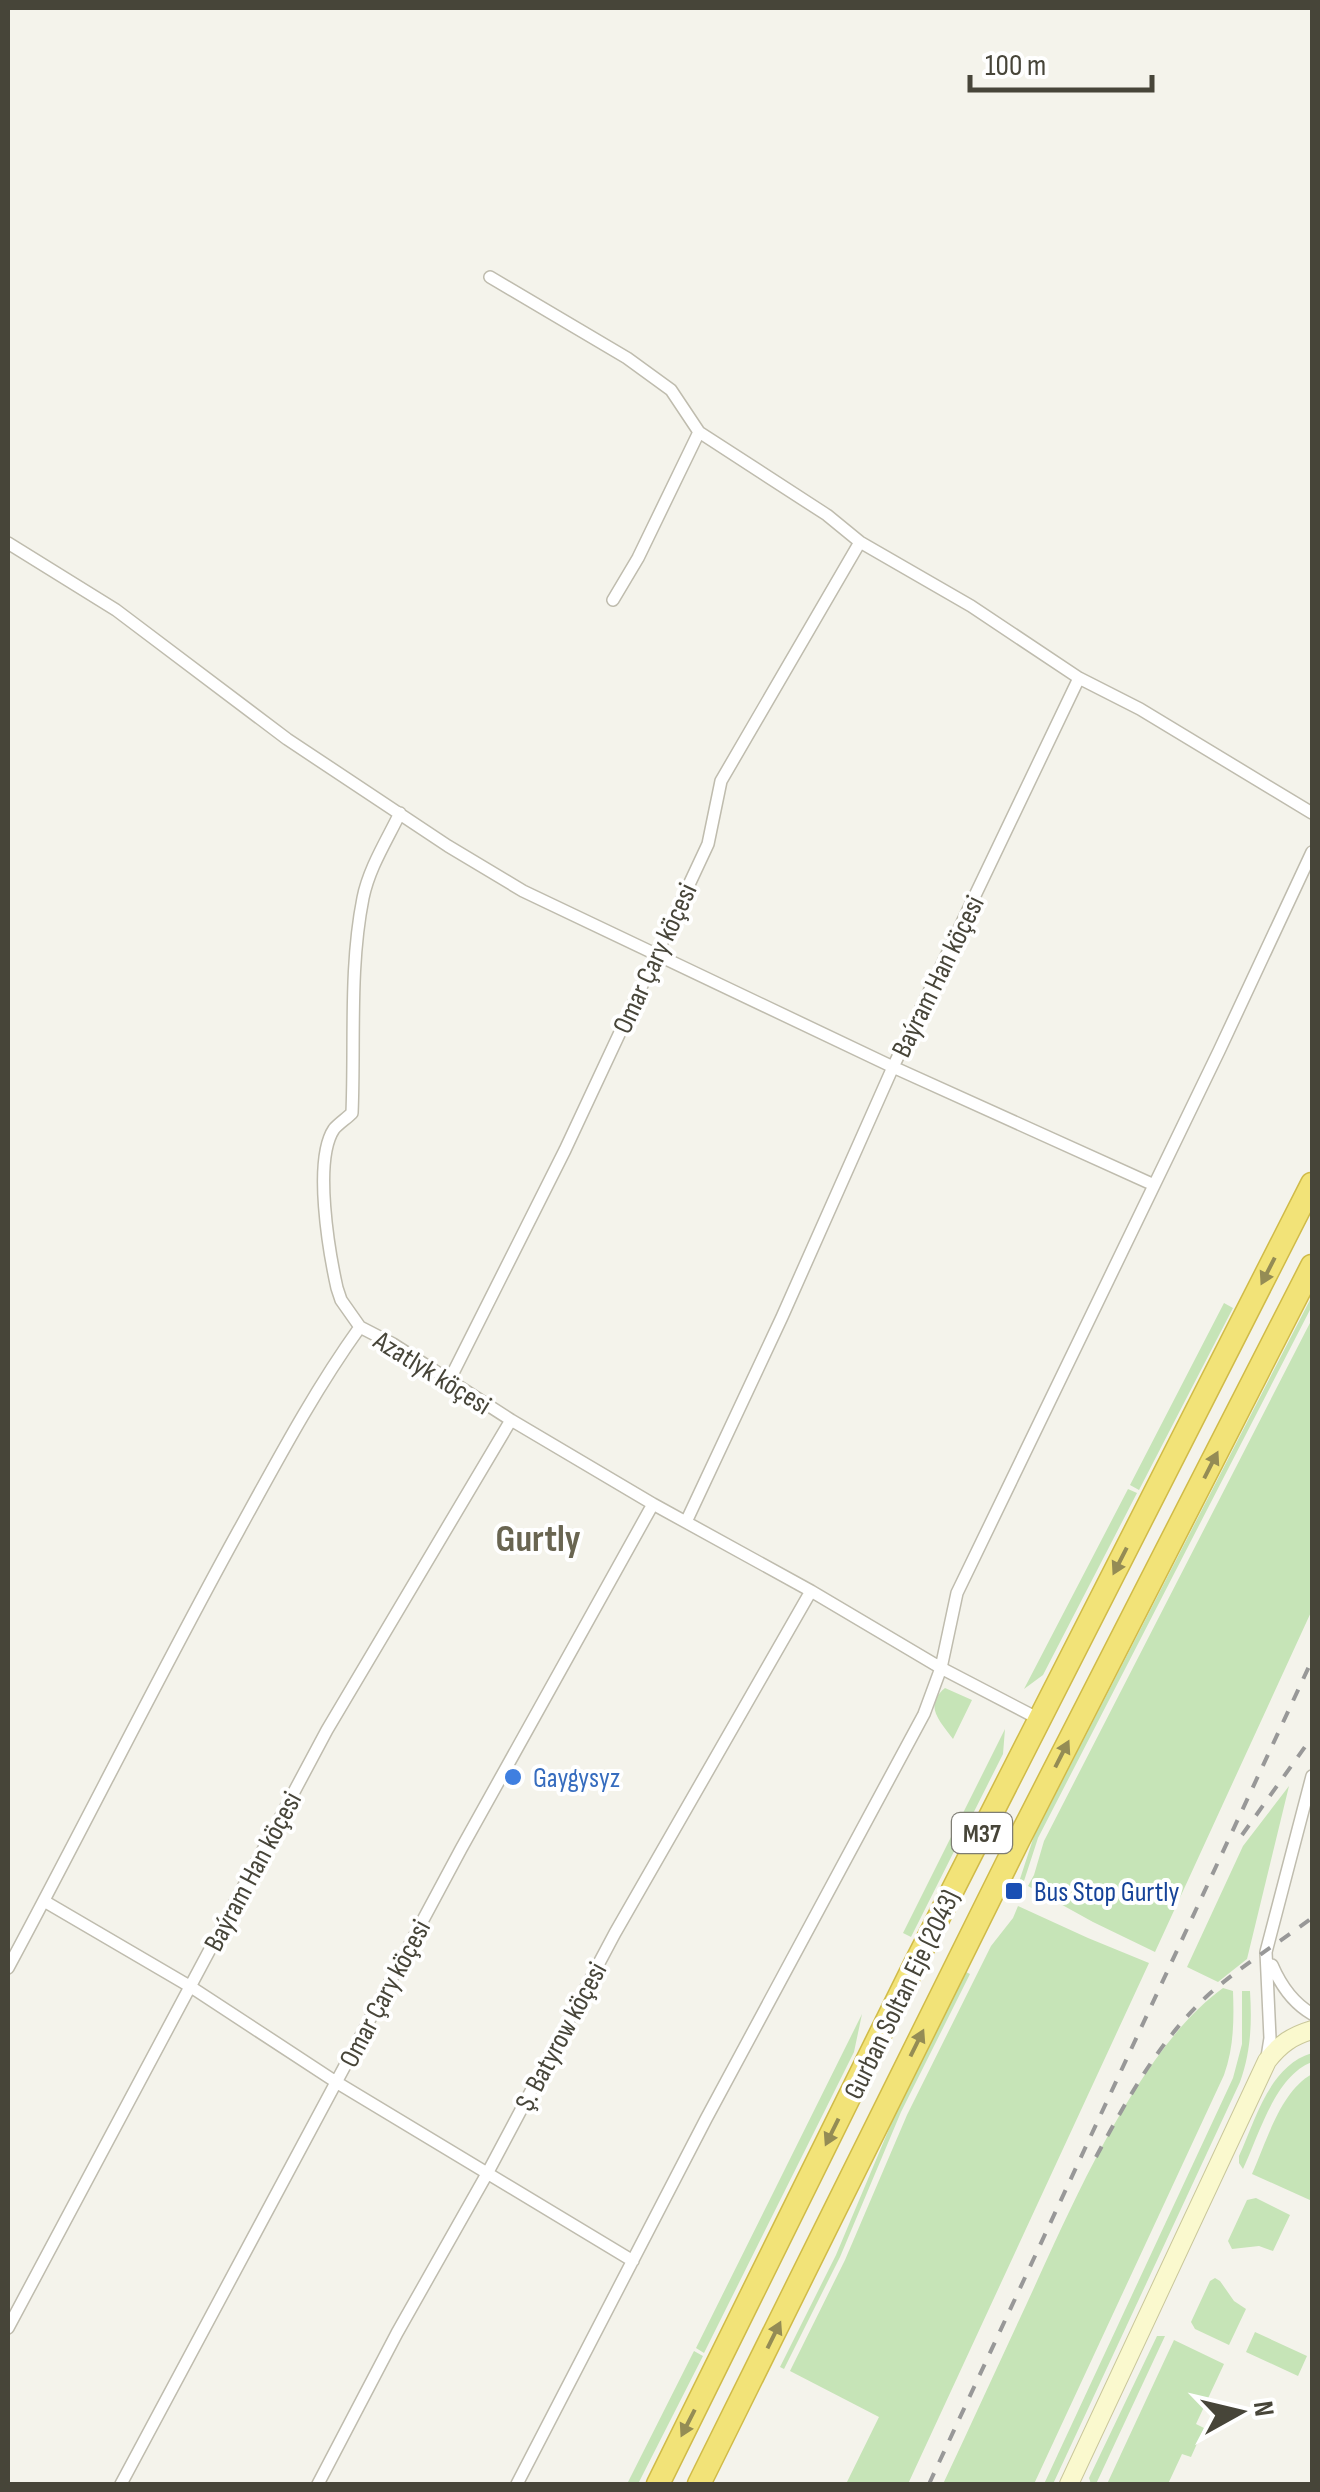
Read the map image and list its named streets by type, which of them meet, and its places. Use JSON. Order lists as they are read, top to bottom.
{
  "streets": {
    "highway": ["M37", "Gurban Soltan Eje (2043)"],
    "street": [
      "Omar Çary köçesi",
      "Baýram Han köçesi",
      "Azatlyk köçesi",
      "Ş. Batyrow köçesi"
    ]
  },
  "crossings": [
    ["Omar Çary köçesi", "Azatlyk köçesi"],
    ["Baýram Han köçesi", "Azatlyk köçesi"],
    ["Azatlyk köçesi", "Gurban Soltan Eje (2043)"],
    ["Azatlyk köçesi", "Ş. Batyrow köçesi"]
  ],
  "districts": ["Gurtly"],
  "places": {
    "other": ["Gaygysyz"],
    "transit": ["Bus Stop Gurtly"]
  },
  "scale_bar": "100 m",
  "north": "right"
}
